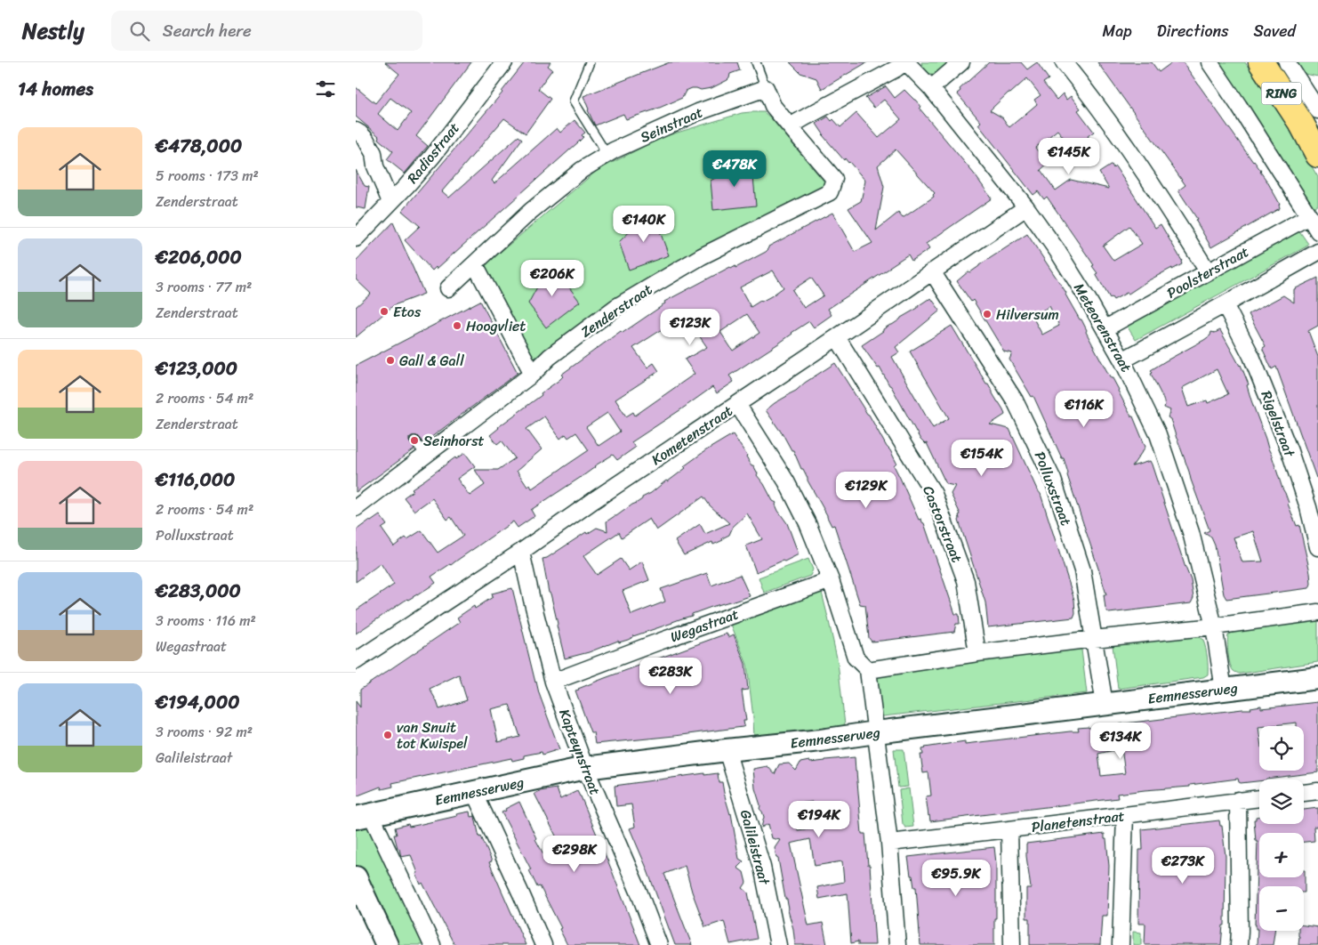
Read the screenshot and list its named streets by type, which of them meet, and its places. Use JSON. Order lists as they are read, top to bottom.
{
  "streets": {
    "main road": ["RING"],
    "street": [
      "Seinstraat",
      "Radiostraat",
      "Poolsterstraat",
      "Zenderstraat",
      "Meteorenstraat",
      "Rigelstraat",
      "Kometenstraat",
      "Polluxstraat",
      "Castorstraat",
      "Wegastraat",
      "Eemnesserweg",
      "Kapteynstraat",
      "Planetenstraat",
      "Galileistraat"
    ]
  },
  "crossings": [
    ["Poolsterstraat", "Meteorenstraat"],
    ["Meteorenstraat", "Kometenstraat"],
    ["Meteorenstraat", "Eemnesserweg"],
    ["Kometenstraat", "Polluxstraat"],
    ["Kometenstraat", "Castorstraat"],
    ["Kometenstraat", "Kapteynstraat"],
    ["Polluxstraat", "Eemnesserweg"],
    ["Wegastraat", "Kapteynstraat"],
    ["Eemnesserweg", "Kapteynstraat"],
    ["Eemnesserweg", "Galileistraat"]
  ],
  "places": [
    "Etos",
    "Hilversum",
    "Hoogvliet",
    "Gall & Gall",
    "Seinhorst",
    "van Snuit tot Kwispel"
  ],
  "page": {
    "header": "Nestly",
    "search": "Search here",
    "nav": ["Map", "Directions", "Saved"],
    "heading": "14 homes",
    "list": [
      {
        "name": "€478,000",
        "note": "5 rooms · 173 m² · Zenderstraat"
      },
      {
        "name": "€206,000",
        "note": "3 rooms · 77 m² · Zenderstraat"
      },
      {
        "name": "€123,000",
        "note": "2 rooms · 54 m² · Zenderstraat"
      },
      {
        "name": "€116,000",
        "note": "2 rooms · 54 m² · Polluxstraat"
      },
      {
        "name": "€283,000",
        "note": "3 rooms · 116 m² · Wegastraat"
      },
      {
        "name": "€194,000",
        "note": "3 rooms · 92 m² · Galileistraat"
      }
    ],
    "price": [
      "€145K",
      "€478K",
      "€140K",
      "€206K",
      "€123K",
      "€116K",
      "€154K",
      "€129K",
      "€283K",
      "€134K",
      "€194K",
      "€298K",
      "€273K",
      "€95.9K"
    ],
    "map_buttons": ["+", "−"]
  }
}
